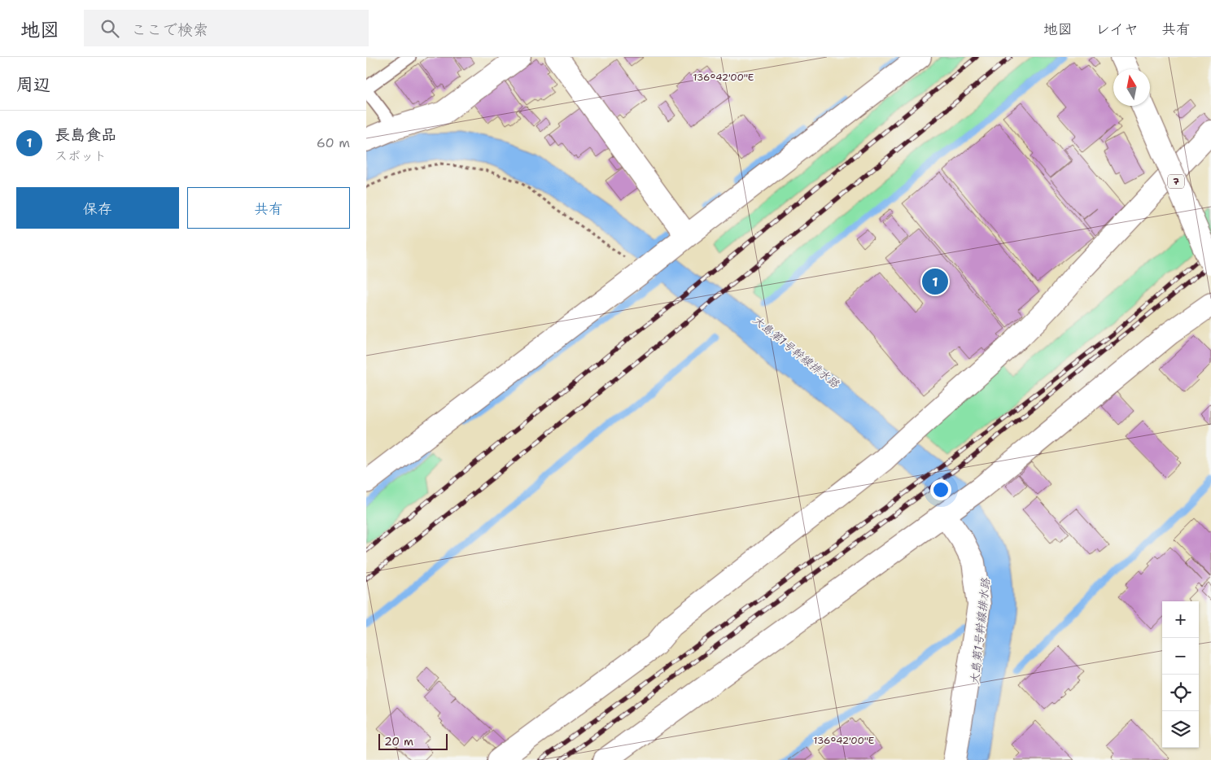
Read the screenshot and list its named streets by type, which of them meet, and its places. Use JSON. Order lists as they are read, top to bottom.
{
  "streets": {
    "street": ["7"]
  },
  "water": ["大島第1号幹線排水路"],
  "scale_bar": "20 m",
  "north": "top",
  "page": {
    "header": "地図",
    "search": "ここで検索",
    "nav": ["地図", "レイヤ", "共有"],
    "heading": "周辺",
    "list": [
      {
        "mark": "1",
        "name": "長島食品",
        "note": "スポット",
        "value": "60 m"
      }
    ],
    "buttons": ["保存", "共有"],
    "pins": "1",
    "map_buttons": ["+", "−"],
    "scale": "20 m"
  },
  "coordinates": ["136°42'00\"E"]
}
